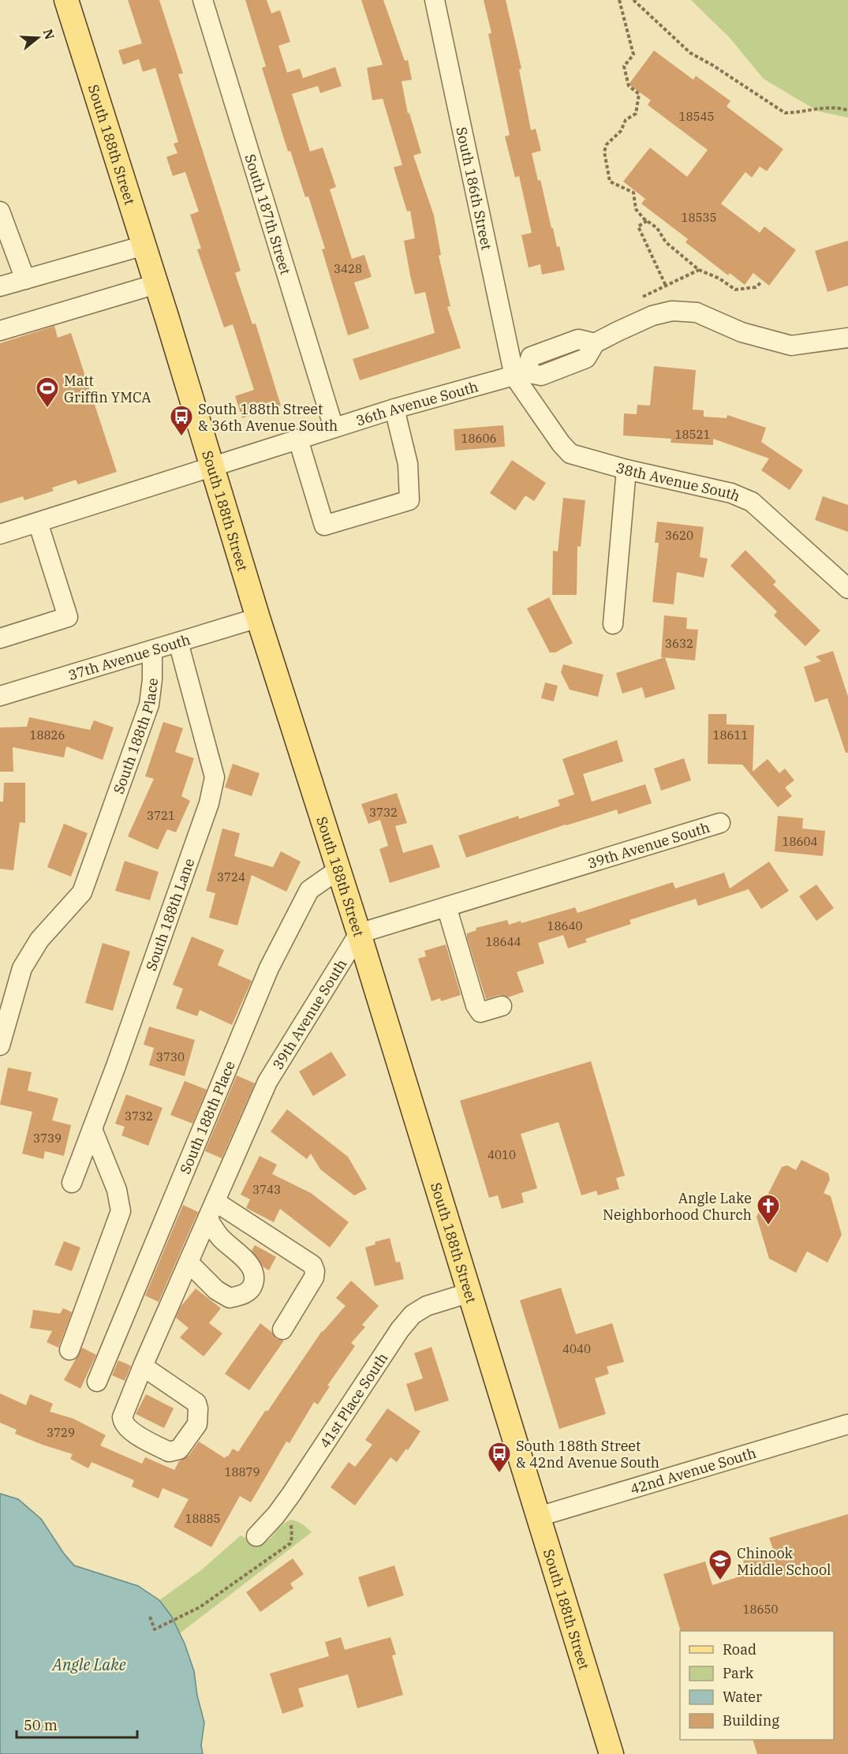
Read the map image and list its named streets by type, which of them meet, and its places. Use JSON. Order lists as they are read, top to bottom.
{
  "streets": {
    "main road": ["South 188th Street"],
    "street": [
      "South 186th Street",
      "South 187th Street",
      "36th Avenue South",
      "38th Avenue South",
      "37th Avenue South",
      "South 188th Place",
      "39th Avenue South",
      "South 188th Lane",
      "41st Place South",
      "42nd Avenue South"
    ]
  },
  "crossings": [
    ["South 188th Street", "36th Avenue South"],
    ["South 188th Street", "37th Avenue South"],
    ["South 188th Street", "South 188th Place"],
    ["South 188th Street", "39th Avenue South"],
    ["South 188th Street", "41st Place South"],
    ["South 188th Street", "42nd Avenue South"],
    ["South 186th Street", "36th Avenue South"],
    ["South 186th Street", "38th Avenue South"],
    ["South 187th Street", "36th Avenue South"],
    ["36th Avenue South", "38th Avenue South"],
    ["37th Avenue South", "South 188th Place"],
    ["37th Avenue South", "South 188th Lane"]
  ],
  "water": ["Angle Lake"],
  "places": {
    "sports": ["Matt Griffin YMCA"],
    "bus stop": ["South 188th Street & 36th Avenue South", "South 188th Street & 42nd Avenue South"],
    "church": ["Angle Lake Neighborhood Church"],
    "school or university": ["Chinook Middle School"]
  },
  "house_numbers": [
    "18545",
    "18535",
    "3428",
    "18521",
    "18606",
    "3620",
    "3632",
    "18826",
    "18611",
    "3732",
    "3721",
    "18604",
    "3724",
    "18640",
    "18644",
    "3730",
    "3732",
    "3739",
    "4010",
    "3743",
    "4040",
    "3729",
    "18879",
    "18885",
    "18650"
  ],
  "legend": [
    "Road",
    "Park",
    "Water",
    "Building"
  ],
  "scale_bar": "50 m",
  "north": "right"
}
